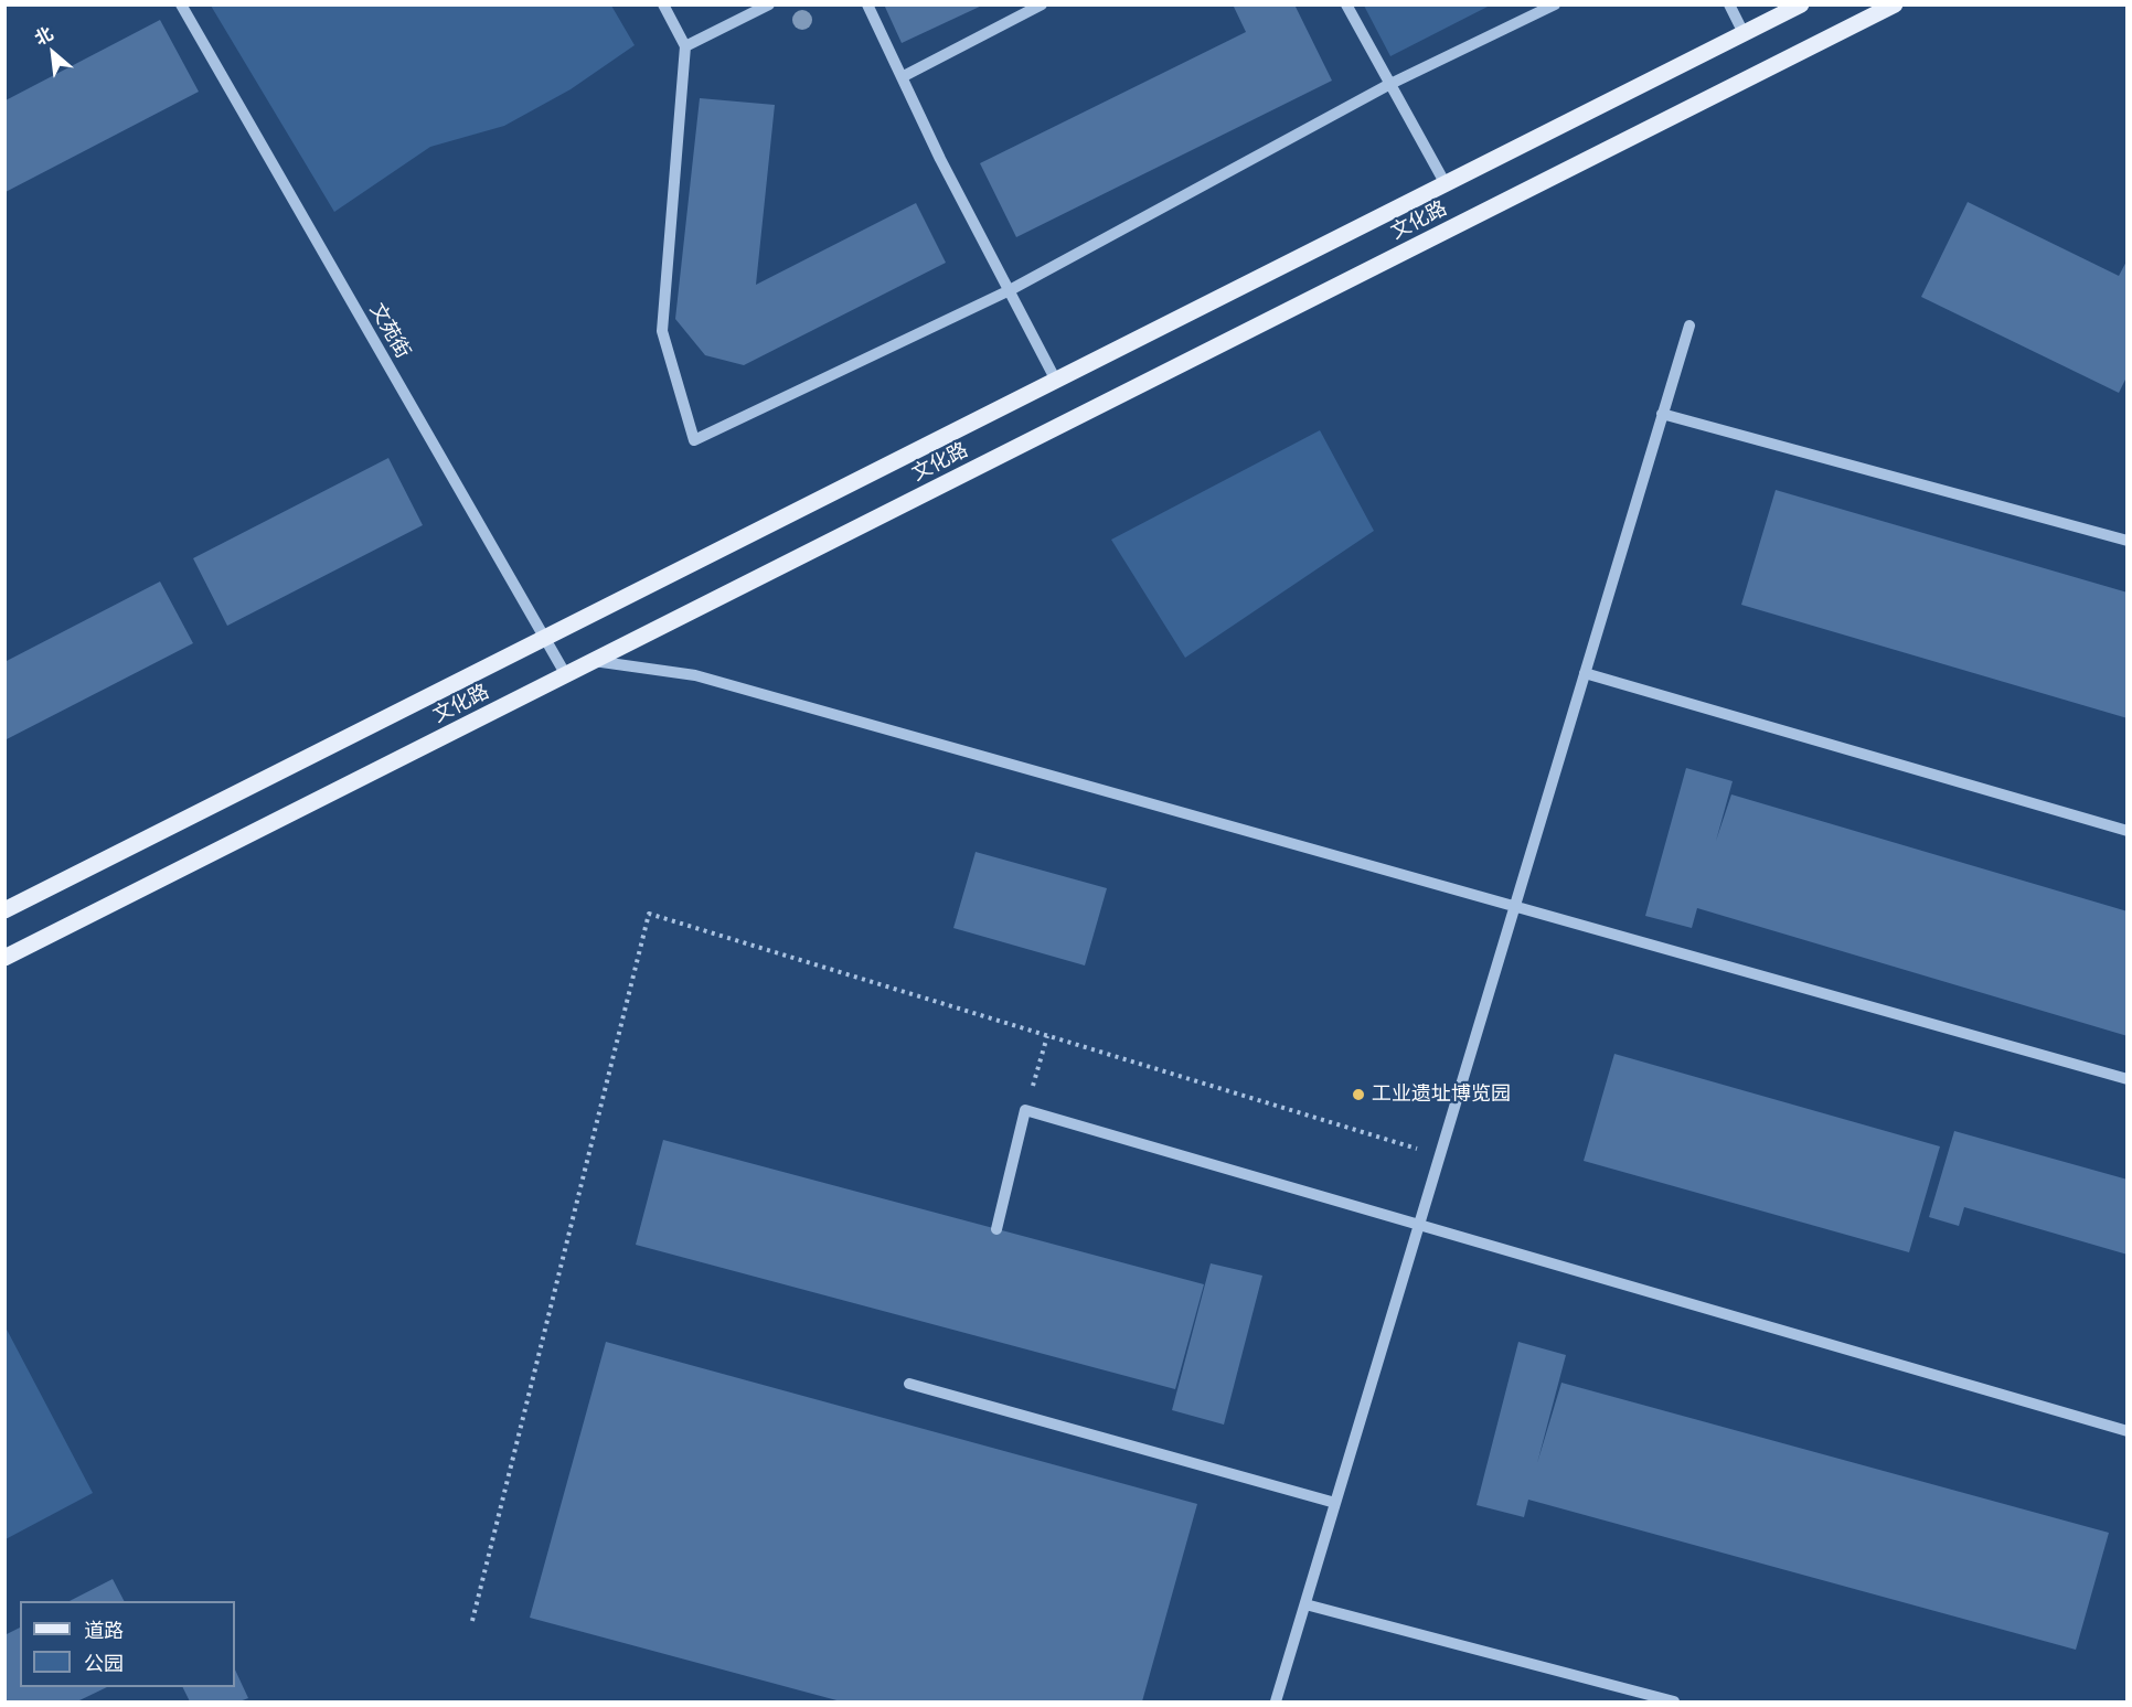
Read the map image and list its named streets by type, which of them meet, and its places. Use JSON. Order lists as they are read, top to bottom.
{
  "streets": {
    "main road": ["文化路"],
    "street": ["文苑街"]
  },
  "crossings": [
    ["文化路", "文苑街"]
  ],
  "places": ["工业遗址博览园"],
  "legend": ["道路", "公园"],
  "north": "top left"
}
